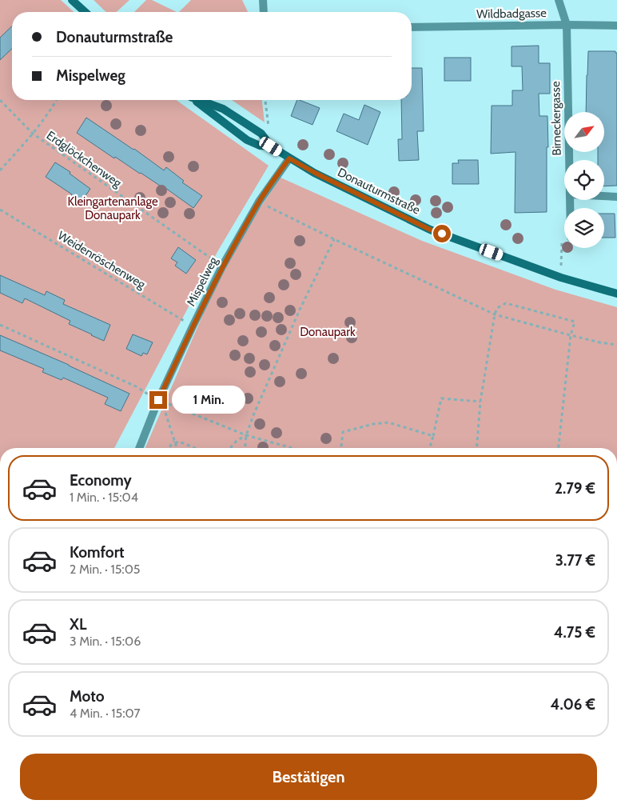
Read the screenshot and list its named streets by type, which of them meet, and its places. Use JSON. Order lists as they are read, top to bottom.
{
  "streets": {
    "main road": ["Donauturmstraße"],
    "street": ["Wildbadgasse", "Birneckergasse", "Mispelweg"],
    "path": ["Erdglöckchenweg", "Weidenröschenweg"]
  },
  "crossings": [
    ["Wildbadgasse", "Birneckergasse"],
    ["Erdglöckchenweg", "Mispelweg"],
    ["Donauturmstraße", "Mispelweg"],
    ["Weidenröschenweg", "Mispelweg"]
  ],
  "parks": ["Kleingartenanlage Donaupark", "Donaupark"],
  "north": "top right",
  "page": {
    "banner": ["Donauturmstraße", "Mispelweg"],
    "bubble": "1 Min.",
    "list": [
      {
        "name": "Economy",
        "note": "1 Min. · 15:04",
        "value": "2.79 €"
      },
      {
        "name": "Komfort",
        "note": "2 Min. · 15:05",
        "value": "3.77 €"
      },
      {
        "name": "XL",
        "note": "3 Min. · 15:06",
        "value": "4.75 €"
      },
      {
        "name": "Moto",
        "note": "4 Min. · 15:07",
        "value": "4.06 €"
      }
    ],
    "buttons": "Bestätigen"
  }
}
